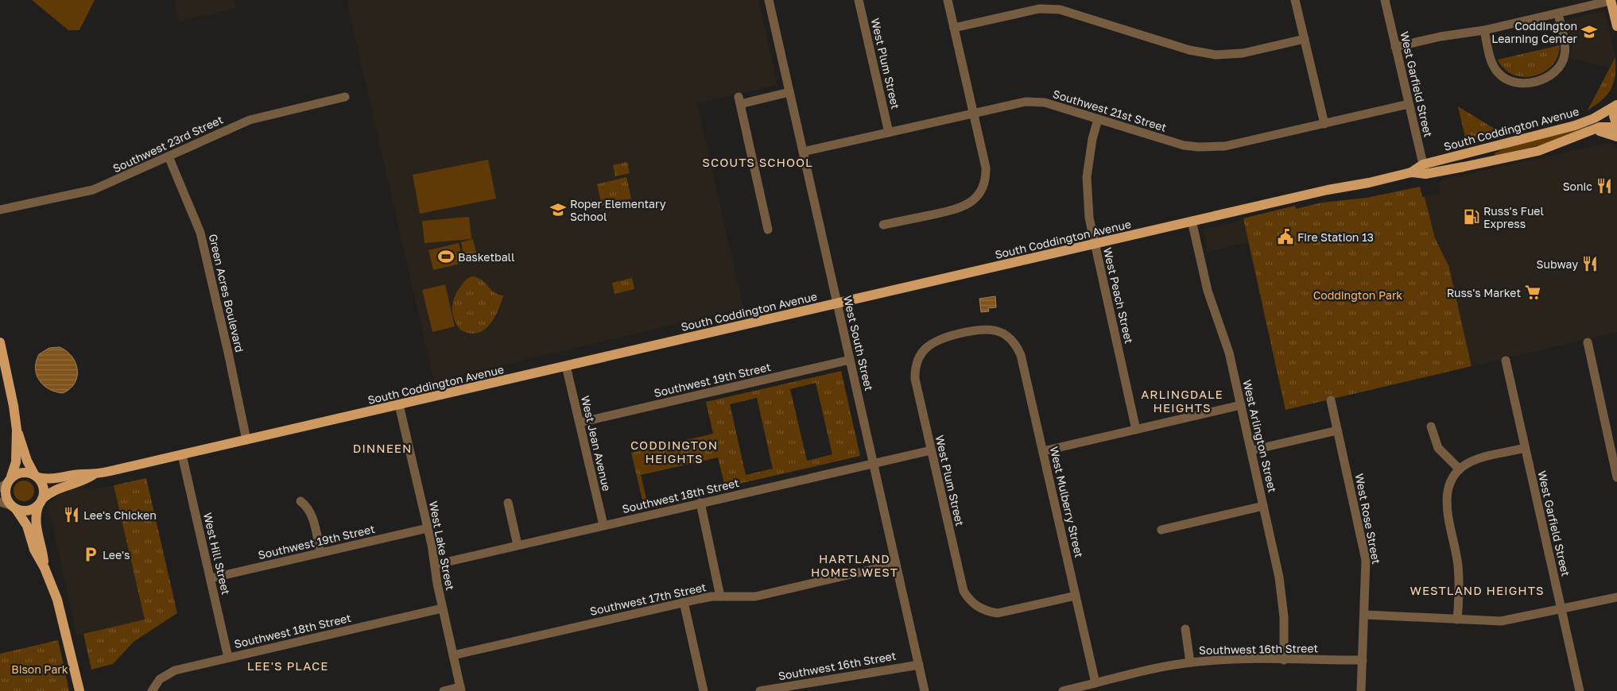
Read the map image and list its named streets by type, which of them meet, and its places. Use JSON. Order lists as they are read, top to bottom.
{
  "streets": {
    "main road": ["South Coddington Avenue"],
    "street": [
      "West Plum Street",
      "West Garfield Street",
      "Southwest 21st Street",
      "Southwest 23rd Street",
      "Green Acres Boulevard",
      "West Peach Street",
      "West South Street",
      "Southwest 19th Street",
      "West Arlington Street",
      "West Jean Avenue",
      "Southwest 18th Street",
      "West Mulberry Street",
      "West Rose Street",
      "West Lake Street",
      "West Hill Street",
      "Southwest 17th Street",
      "Southwest 16th Street"
    ]
  },
  "crossings": [
    ["West Plum Street", "Southwest 21st Street"],
    ["West Plum Street", "Southwest 18th Street"],
    ["West Plum Street", "West Mulberry Street"],
    ["West Garfield Street", "Southwest 21st Street"],
    ["West Garfield Street", "South Coddington Avenue"],
    ["Southwest 21st Street", "West Peach Street"],
    ["Southwest 21st Street", "West South Street"],
    ["South Coddington Avenue", "Green Acres Boulevard"],
    ["South Coddington Avenue", "West Peach Street"],
    ["South Coddington Avenue", "West South Street"],
    ["South Coddington Avenue", "West Arlington Street"],
    ["South Coddington Avenue", "West Jean Avenue"],
    ["South Coddington Avenue", "West Lake Street"],
    ["South Coddington Avenue", "West Hill Street"],
    ["Southwest 23rd Street", "Green Acres Boulevard"],
    ["West South Street", "Southwest 19th Street"],
    ["West South Street", "Southwest 18th Street"],
    ["West South Street", "Southwest 17th Street"],
    ["West South Street", "Southwest 16th Street"],
    ["Southwest 19th Street", "West Jean Avenue"],
    ["Southwest 19th Street", "West Lake Street"],
    ["Southwest 19th Street", "West Hill Street"],
    ["West Arlington Street", "Southwest 16th Street"],
    ["West Jean Avenue", "Southwest 18th Street"],
    ["Southwest 18th Street", "West Lake Street"],
    ["Southwest 18th Street", "West Hill Street"],
    ["West Mulberry Street", "Southwest 16th Street"],
    ["West Rose Street", "Southwest 16th Street"],
    ["West Lake Street", "Southwest 17th Street"]
  ],
  "districts": [
    "SCOUTS SCHOOL",
    "ARLINGDALE HEIGHTS",
    "CODDINGTON HEIGHTS",
    "DINNEEN",
    "HARTLAND HOMES WEST",
    "WESTLAND HEIGHTS",
    "LEE'S PLACE"
  ],
  "parks": ["Coddington Park", "Bison Park"],
  "places": {
    "school or university": ["Coddington Learning Center", "Roper Elementary School"],
    "restaurant": ["Sonic", "Subway", "Lee's Chicken"],
    "fuel station": ["Russ's Fuel Express"],
    "public building": ["Fire Station 13"],
    "sports": ["Basketball"],
    "supermarket": ["Russ's Market"],
    "parking": ["Lee's"]
  }
}
